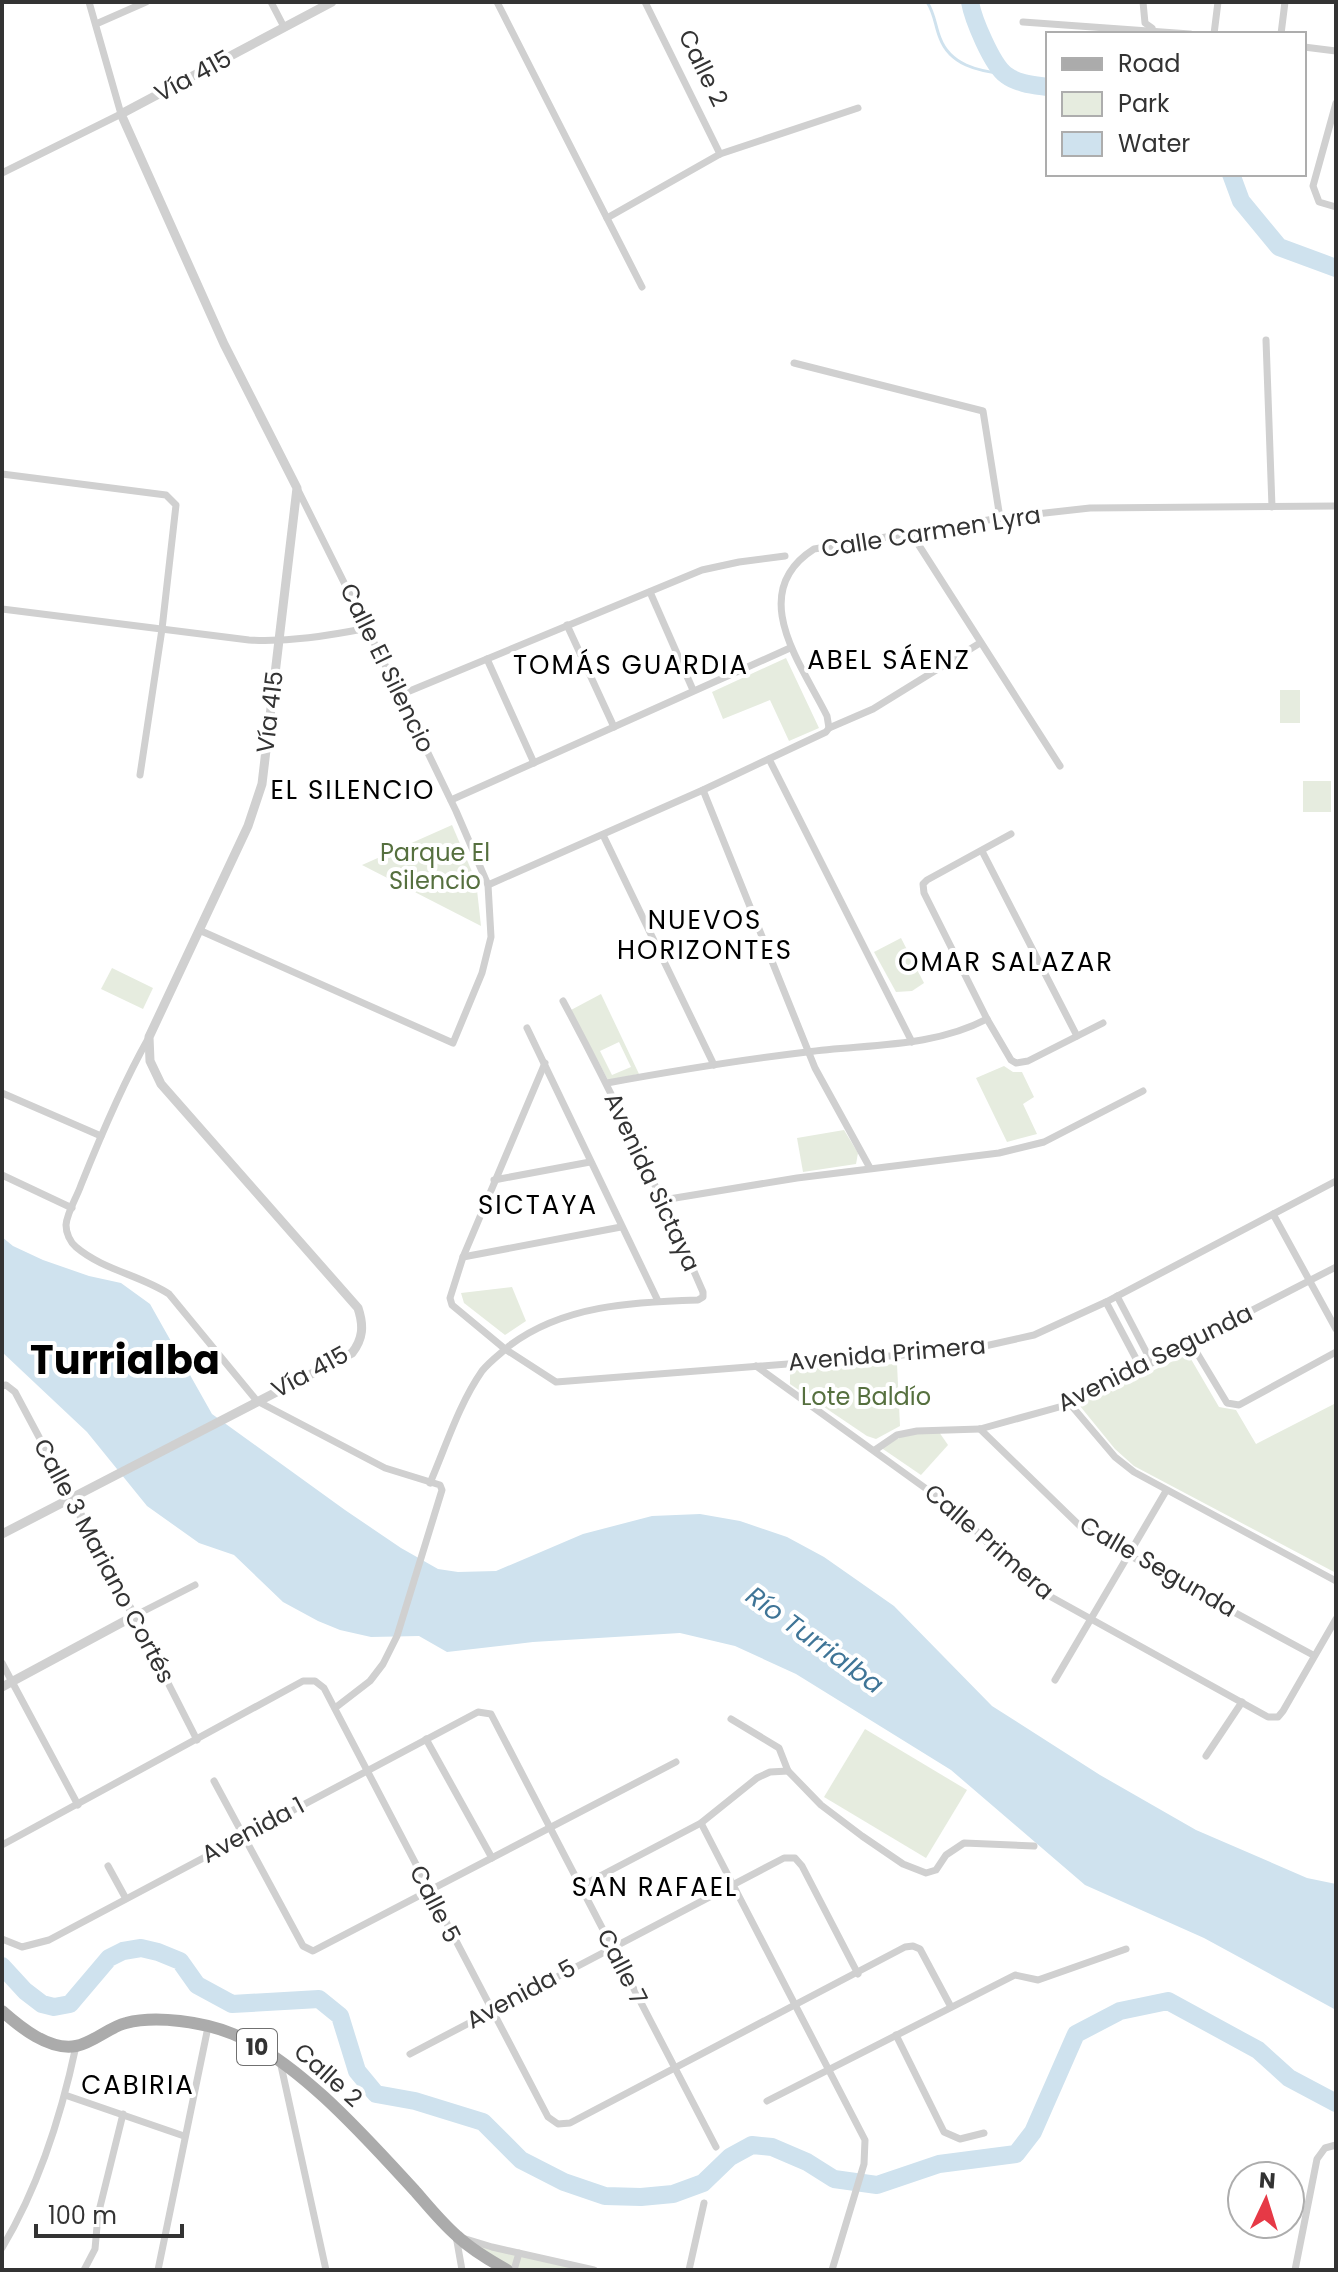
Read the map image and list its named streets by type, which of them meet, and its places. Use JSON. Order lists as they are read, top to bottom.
{
  "streets": {
    "main road": ["Calle 2", "10"],
    "street": [
      "Vía 415",
      "Calle Carmen Lyra",
      "Calle El Silencio",
      "Avenida Sictaya",
      "Avenida Primera",
      "Avenida Segunda",
      "Calle Primera",
      "Calle 3 Mariano Cortés",
      "Calle Segunda",
      "Avenida 1",
      "Calle 5",
      "Calle 7",
      "Avenida 5"
    ]
  },
  "crossings": [
    ["Calle 2", "10"],
    ["Vía 415", "Calle El Silencio"],
    ["Vía 415", "Calle 3 Mariano Cortés"],
    ["Avenida Sictaya", "Avenida Primera"],
    ["Avenida Primera", "Calle Primera"],
    ["Avenida Segunda", "Calle Primera"],
    ["Avenida Segunda", "Calle Segunda"],
    ["Calle Primera", "Calle Segunda"],
    ["Calle 3 Mariano Cortés", "Calle 5"],
    ["Avenida 1", "Calle 5"],
    ["Avenida 1", "Calle 7"],
    ["Calle 5", "Calle 7"],
    ["Calle 5", "Avenida 5"],
    ["Calle 7", "Avenida 5"]
  ],
  "districts": [
    "ABEL SÁENZ",
    "TOMÁS GUARDIA",
    "EL SILENCIO",
    "NUEVOS HORIZONTES",
    "OMAR SALAZAR",
    "SICTAYA",
    "Turrialba",
    "SAN RAFAEL",
    "CABIRIA"
  ],
  "water": ["Río Turrialba"],
  "parks": ["Parque El Silencio", "Lote Baldío"],
  "legend": ["Road", "Park", "Water"],
  "scale_bar": "100 m",
  "north": "top"
}
